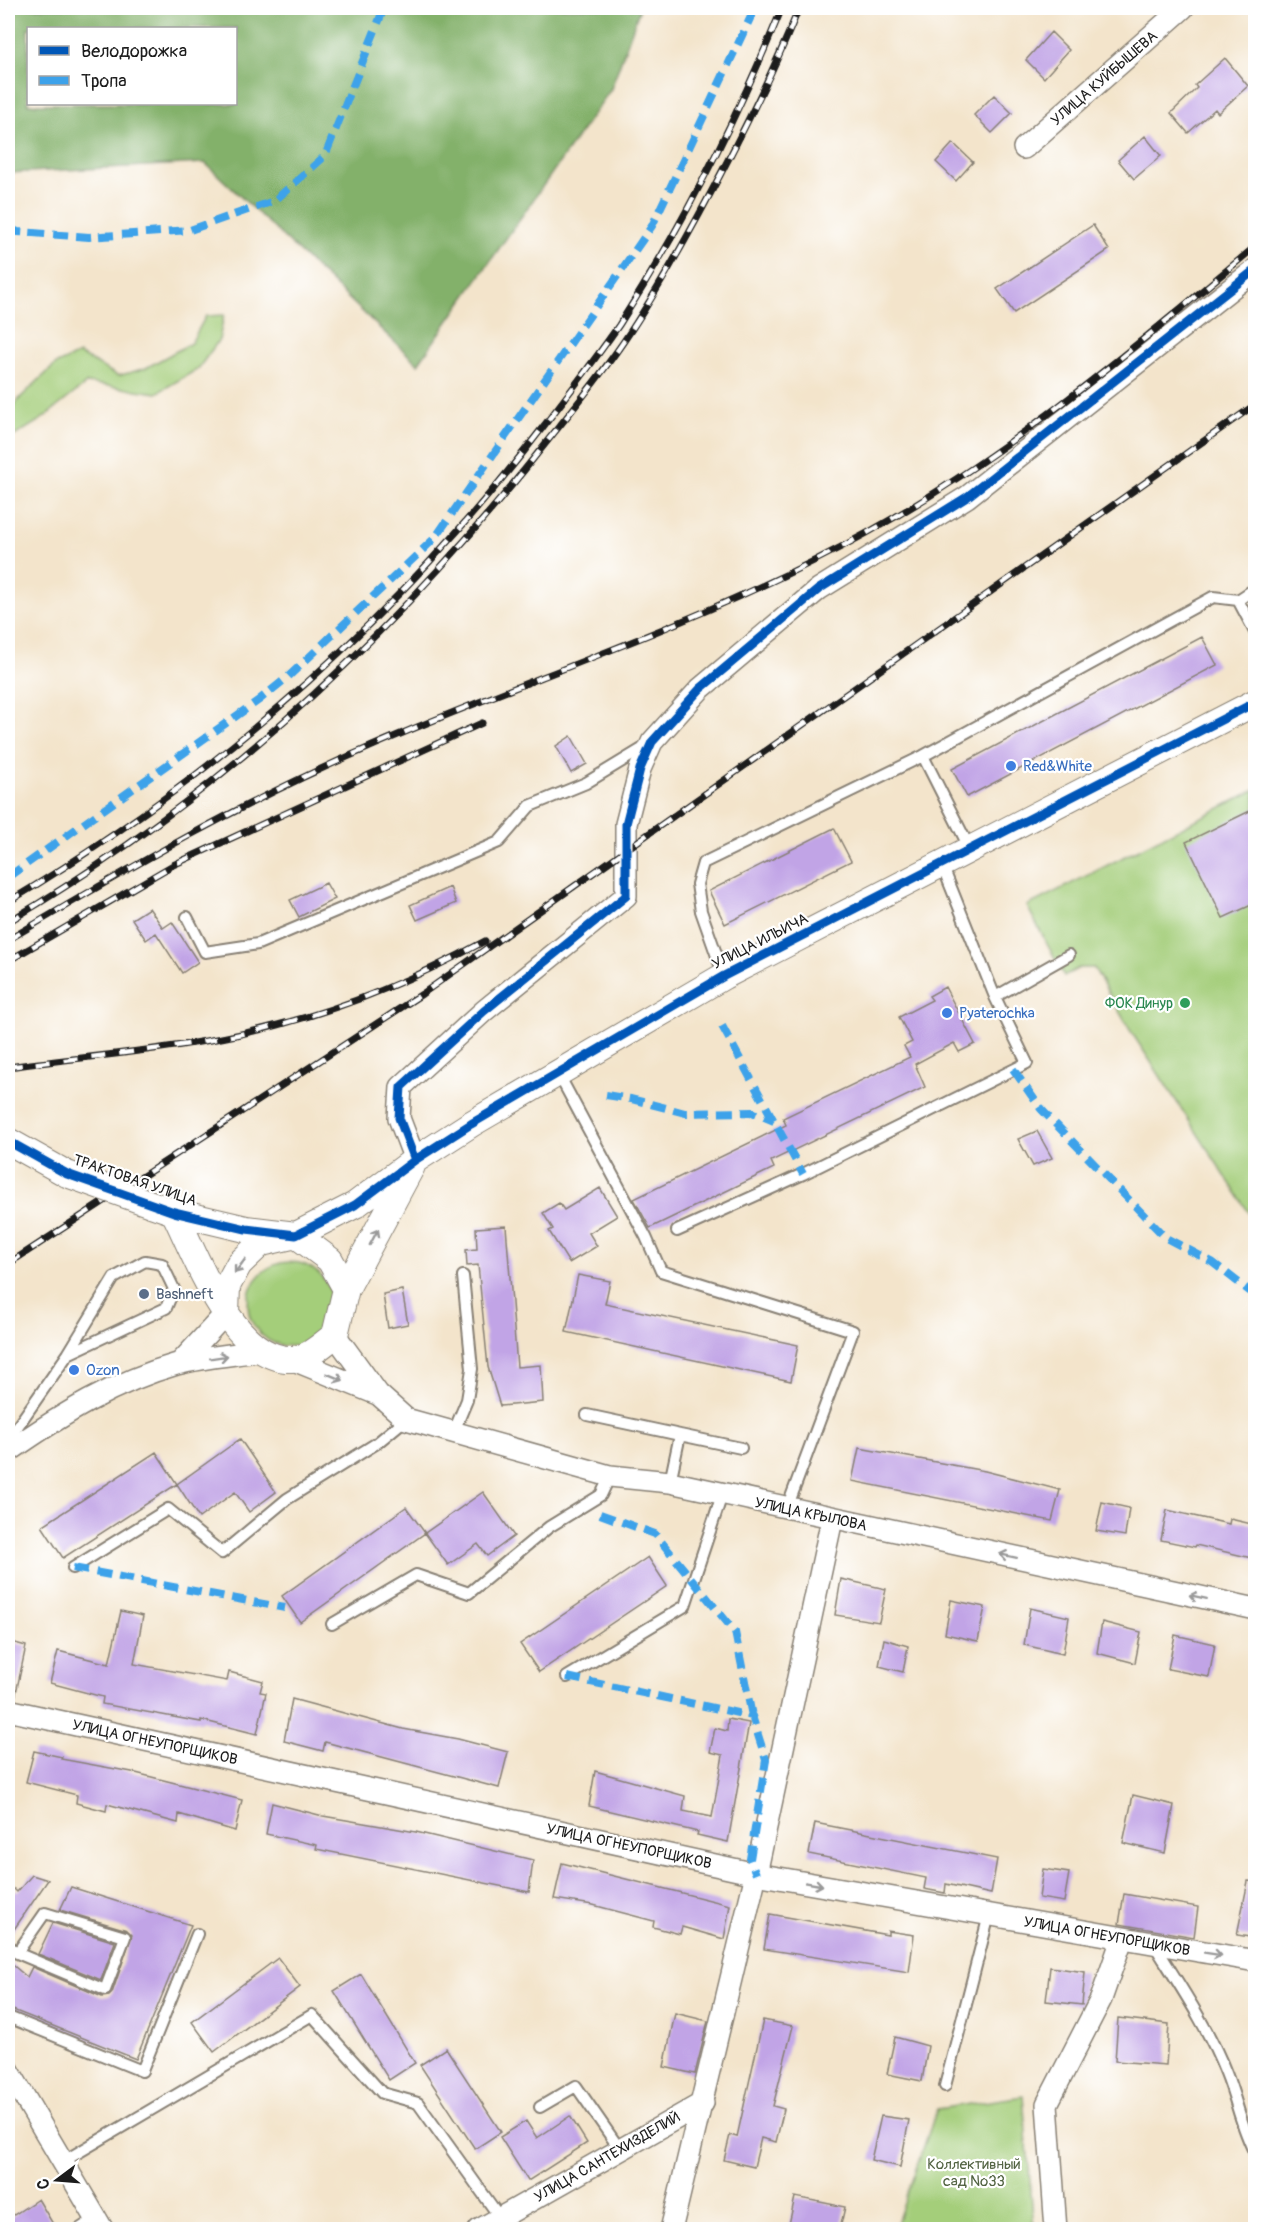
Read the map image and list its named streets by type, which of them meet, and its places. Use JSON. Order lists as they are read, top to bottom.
{
  "streets": {
    "street": [
      "УЛИЦА КУЙБЫШЕВА",
      "УЛИЦА ИЛЬИЧА",
      "ТРАКТОВАЯ УЛИЦА",
      "УЛИЦА КРЫЛОВА",
      "УЛИЦА ОГНЕУПОРЩИКОВ",
      "УЛИЦА САНТЕХИЗДЕЛИЙ"
    ]
  },
  "crossings": [
    ["УЛИЦА ИЛЬИЧА", "ТРАКТОВАЯ УЛИЦА"]
  ],
  "one_way": ["УЛИЦА КРЫЛОВА"],
  "parks": ["Коллективный сад №33"],
  "places": [
    "Red&White",
    "ФОК Динур",
    "Pyaterochka",
    "Bashneft",
    "Ozon"
  ],
  "legend": ["Велодорожка", "Тропа"],
  "north": "left"
}
